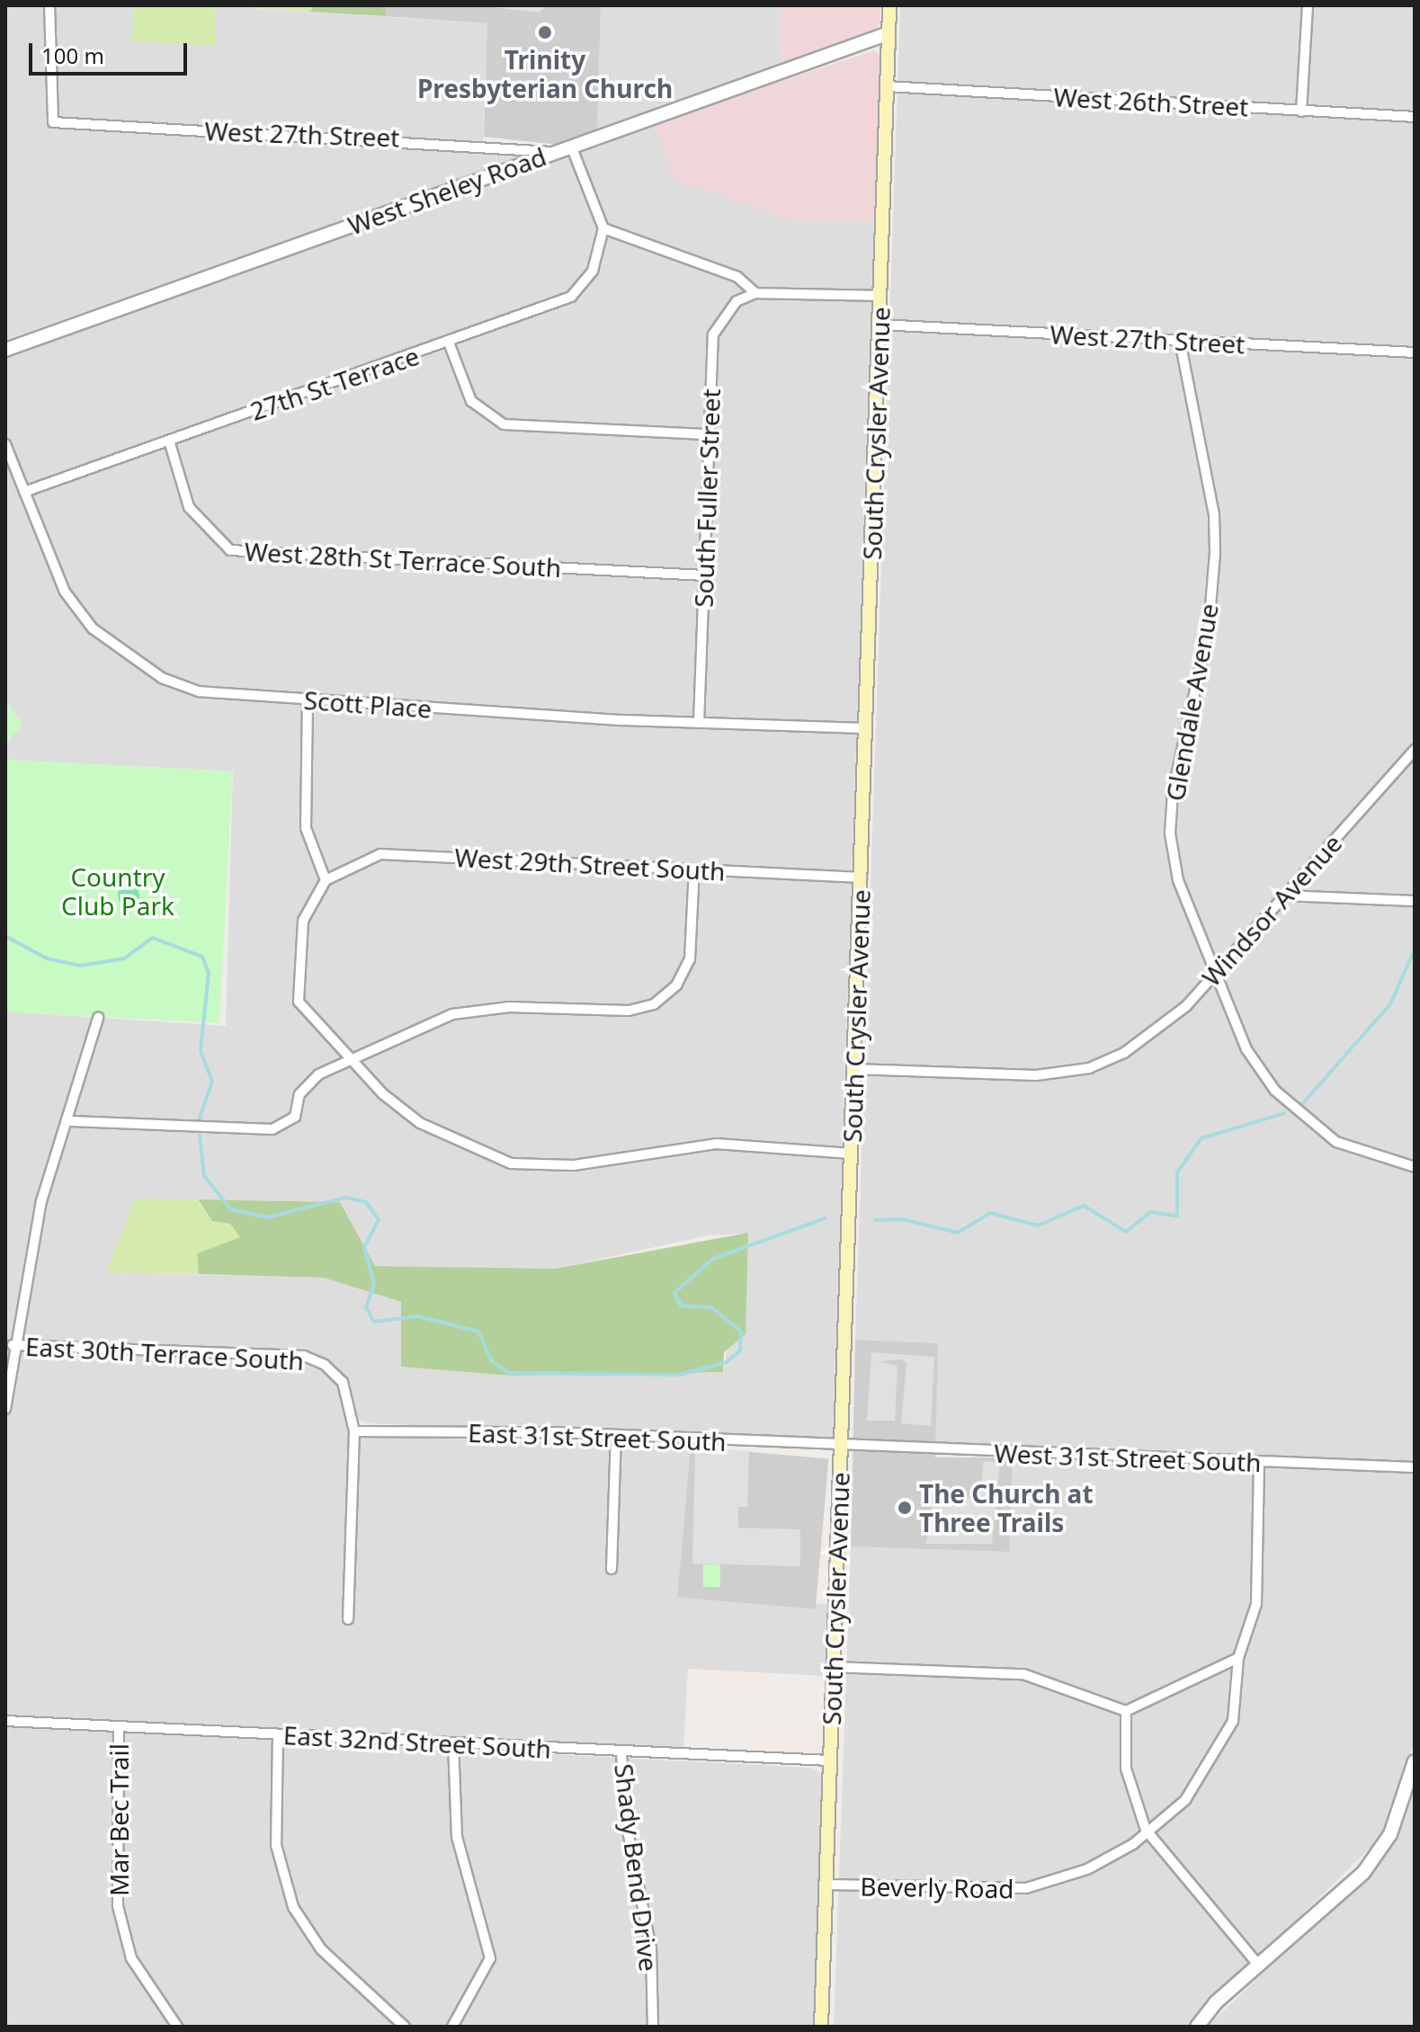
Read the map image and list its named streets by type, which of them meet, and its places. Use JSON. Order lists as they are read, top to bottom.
{
  "streets": {
    "main road": ["South Crysler Avenue"],
    "street": [
      "West 26th Street",
      "West 27th Street",
      "West Sheley Road",
      "27th St Terrace",
      "South Fuller Street",
      "West 28th St Terrace South",
      "Glendale Avenue",
      "Scott Place",
      "West 29th Street South",
      "Windsor Avenue",
      "East 30th Terrace South",
      "East 31st Street South",
      "West 31st Street South",
      "East 32nd Street South",
      "Mar Bec Trail",
      "Shady Bend Drive",
      "Beverly Road"
    ]
  },
  "crossings": [
    ["West 26th Street", "South Crysler Avenue"],
    ["West 27th Street", "West Sheley Road"],
    ["West 27th Street", "South Crysler Avenue"],
    ["West 27th Street", "Glendale Avenue"],
    ["West Sheley Road", "South Crysler Avenue"],
    ["27th St Terrace", "West 28th St Terrace South"],
    ["27th St Terrace", "Scott Place"],
    ["South Crysler Avenue", "Scott Place"],
    ["South Crysler Avenue", "West 29th Street South"],
    ["South Crysler Avenue", "Windsor Avenue"],
    ["South Crysler Avenue", "East 31st Street South"],
    ["South Crysler Avenue", "West 31st Street South"],
    ["South Crysler Avenue", "East 32nd Street South"],
    ["South Crysler Avenue", "Beverly Road"],
    ["South Fuller Street", "West 28th St Terrace South"],
    ["South Fuller Street", "Scott Place"],
    ["Glendale Avenue", "Windsor Avenue"],
    ["East 30th Terrace South", "East 31st Street South"],
    ["East 31st Street South", "West 31st Street South"],
    ["West 31st Street South", "Beverly Road"],
    ["East 32nd Street South", "Mar Bec Trail"],
    ["East 32nd Street South", "Shady Bend Drive"]
  ],
  "parks": ["Country Club Park"],
  "places": ["Trinity Presbyterian Church", "The Church at Three Trails"],
  "scale_bar": "100 m"
}
